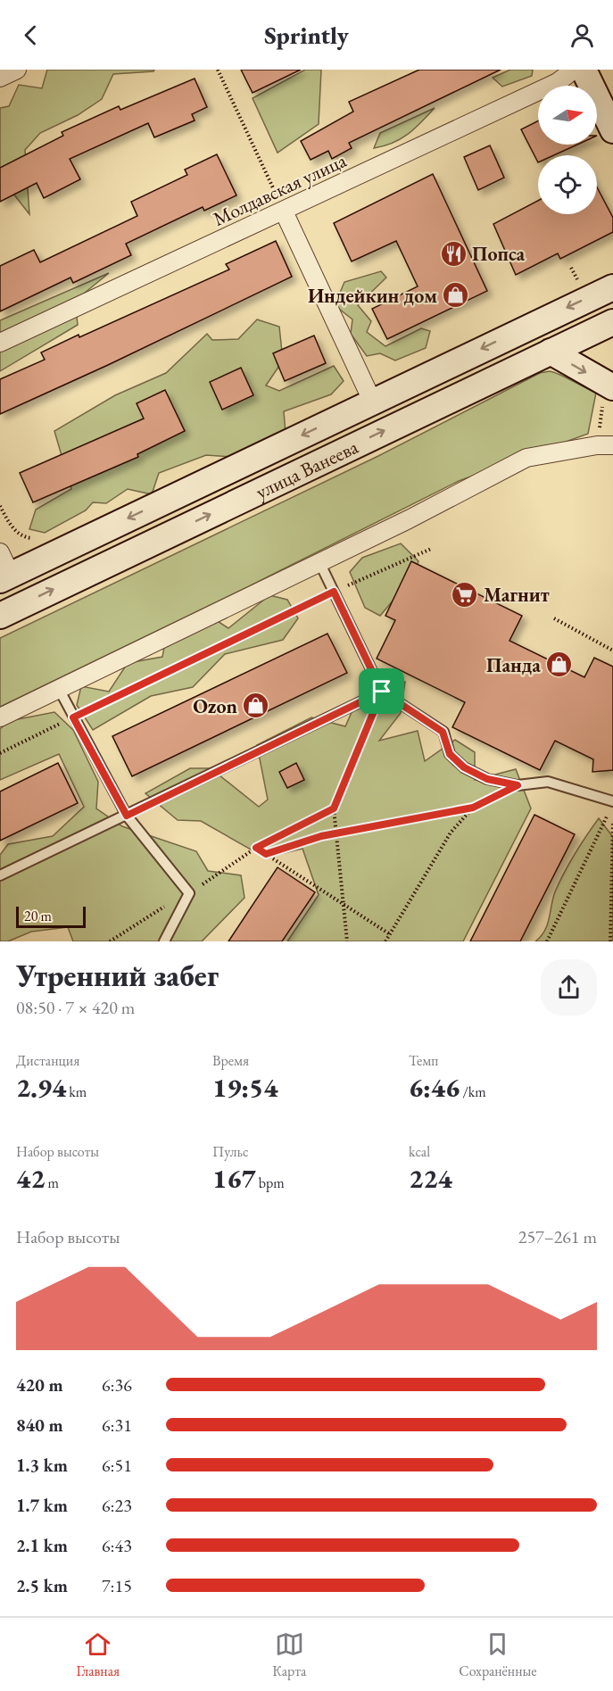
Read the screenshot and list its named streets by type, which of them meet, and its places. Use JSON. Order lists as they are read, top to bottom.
{
  "streets": {
    "main road": ["улица Ванеева"],
    "street": ["Молдавская улица"]
  },
  "places": {
    "restaurant": ["Попса"],
    "shop": ["Индейкин дом", "Панда", "Ozon"],
    "supermarket": ["Магнит"]
  },
  "scale_bar": "20 m",
  "north": "right",
  "page": {
    "header": "Sprintly",
    "scale": "20 m",
    "heading": ["Утренний забег", "08:50 · 7 × 420 m"],
    "stats": [
      ["Дистанция", "2.94 km"],
      ["Время", "19:54"],
      ["Темп", "6:46 /km"],
      ["Набор высоты", "42 m"],
      ["Пульс", "167 bpm"],
      ["kcal", "224"]
    ],
    "chart": ["Набор высоты", "257–261 m"],
    "list": [
      {
        "name": "420 m",
        "note": "6:36"
      },
      {
        "name": "840 m",
        "note": "6:31"
      },
      {
        "name": "1.3 km",
        "note": "6:51"
      },
      {
        "name": "1.7 km",
        "note": "6:23"
      },
      {
        "name": "2.1 km",
        "note": "6:43"
      },
      {
        "name": "2.5 km",
        "note": "7:15"
      }
    ],
    "tabs": ["Главная", "Карта", "Сохранённые"]
  }
}
